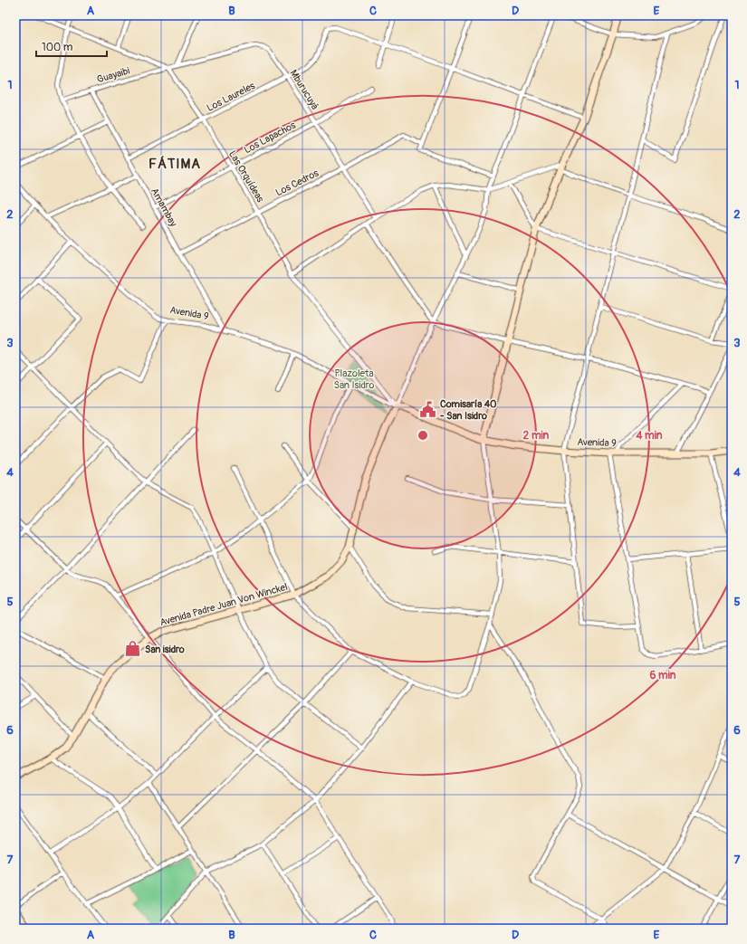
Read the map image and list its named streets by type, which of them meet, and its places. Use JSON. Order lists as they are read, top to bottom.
{
  "streets": {
    "main road": ["Avenida 9", "Avenida Padre Juan Von Winckel"],
    "street": [
      "Guayaibi",
      "Mburucuyá",
      "Los Laureles",
      "Los Lapachos",
      "Las Orquídeas",
      "Los Cedros",
      "Amambay"
    ]
  },
  "crossings": [
    ["Guayaibi", "Mburucuyá"],
    ["Guayaibi", "Las Orquídeas"],
    ["Guayaibi", "Amambay"],
    ["Mburucuyá", "Los Laureles"],
    ["Mburucuyá", "Los Lapachos"],
    ["Mburucuyá", "Las Orquídeas"],
    ["Mburucuyá", "Los Cedros"],
    ["Los Laureles", "Las Orquídeas"],
    ["Los Laureles", "Amambay"],
    ["Los Lapachos", "Las Orquídeas"],
    ["Los Lapachos", "Amambay"],
    ["Las Orquídeas", "Los Cedros"],
    ["Las Orquídeas", "Avenida 9"],
    ["Las Orquídeas", "Avenida Padre Juan Von Winckel"],
    ["Los Cedros", "Amambay"],
    ["Amambay", "Avenida 9"],
    ["Avenida 9", "Avenida Padre Juan Von Winckel"]
  ],
  "districts": ["FÁTIMA"],
  "parks": ["Plazoleta San Isidro"],
  "places": {
    "public building": ["Comisaría 40 - San Isidro"],
    "shop": ["San isidro"]
  },
  "scale_bar": "100 m",
  "grid": {
    "columns": [
      "A",
      "B",
      "C",
      "D",
      "E"
    ],
    "rows": [
      "1",
      "2",
      "3",
      "4",
      "5",
      "6",
      "7"
    ]
  },
  "rings": ["2 min", "4 min", "6 min"]
}
